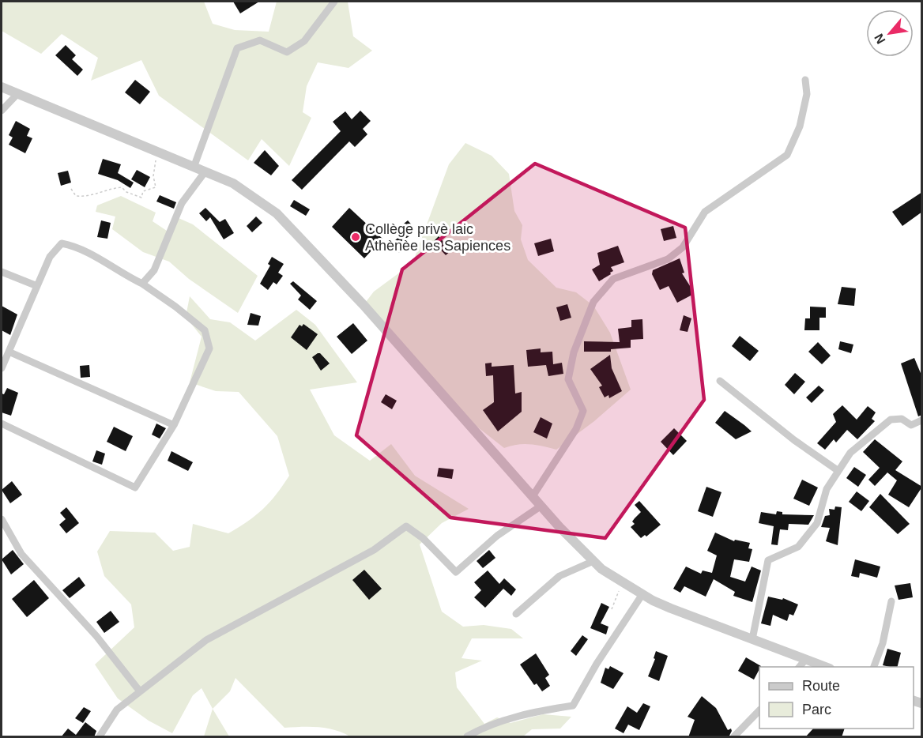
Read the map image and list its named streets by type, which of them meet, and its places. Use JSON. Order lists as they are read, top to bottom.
{
  "places": ["Collège privè laic Athènèe les Sapiences"],
  "legend": ["Route", "Parc"],
  "north": "bottom left"
}
